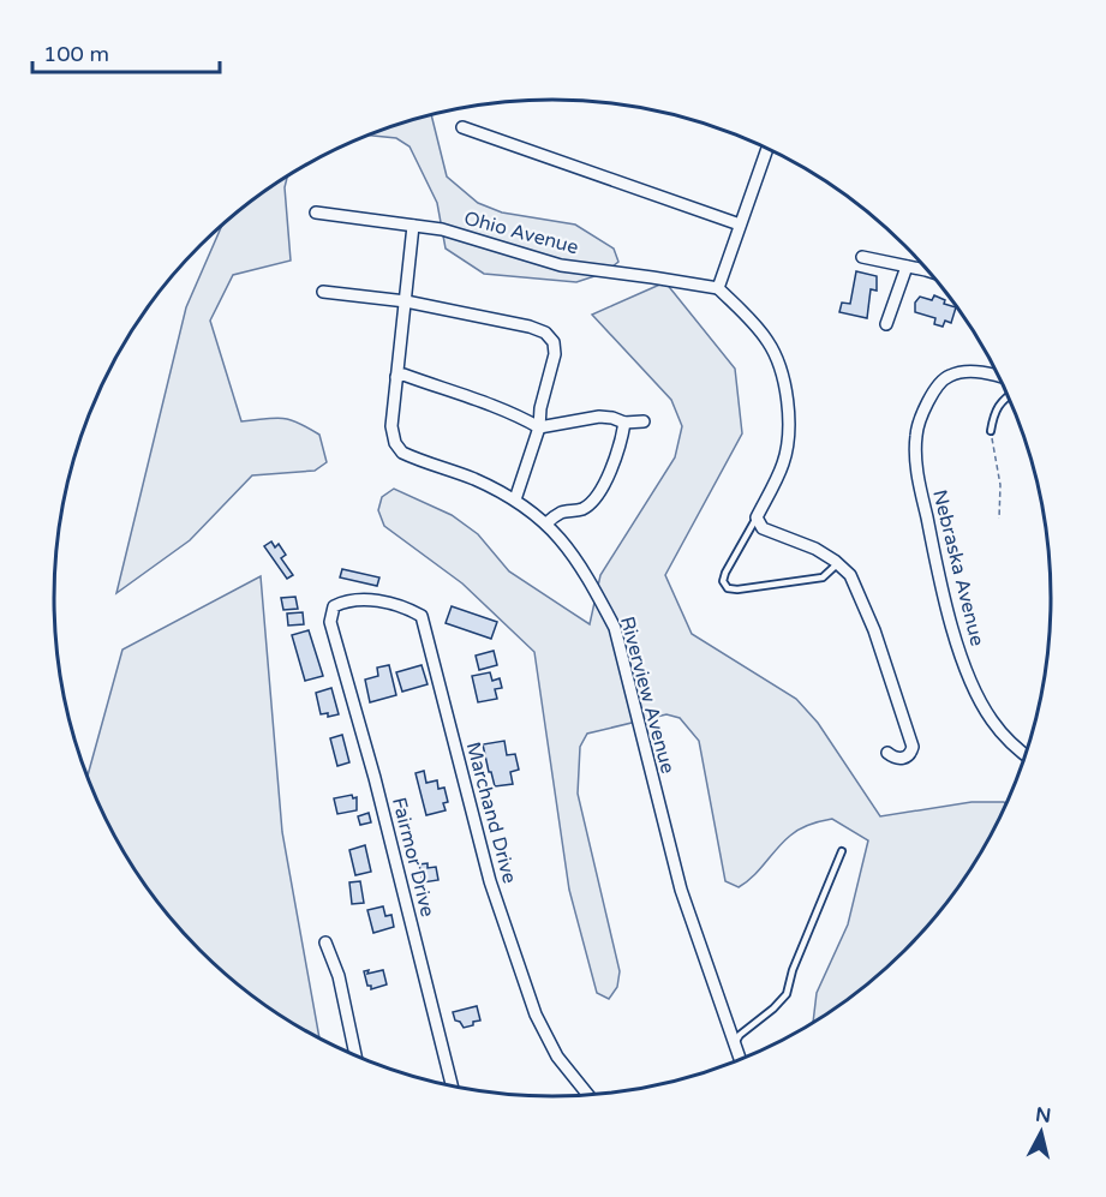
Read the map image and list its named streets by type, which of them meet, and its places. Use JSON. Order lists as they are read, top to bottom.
{
  "streets": {
    "street": [
      "Ohio Avenue",
      "Nebraska Avenue",
      "Riverview Avenue",
      "Marchand Drive",
      "Fairmor Drive"
    ]
  },
  "crossings": [
    ["Marchand Drive", "Fairmor Drive"]
  ],
  "scale_bar": "100 m",
  "north": "top"
}
